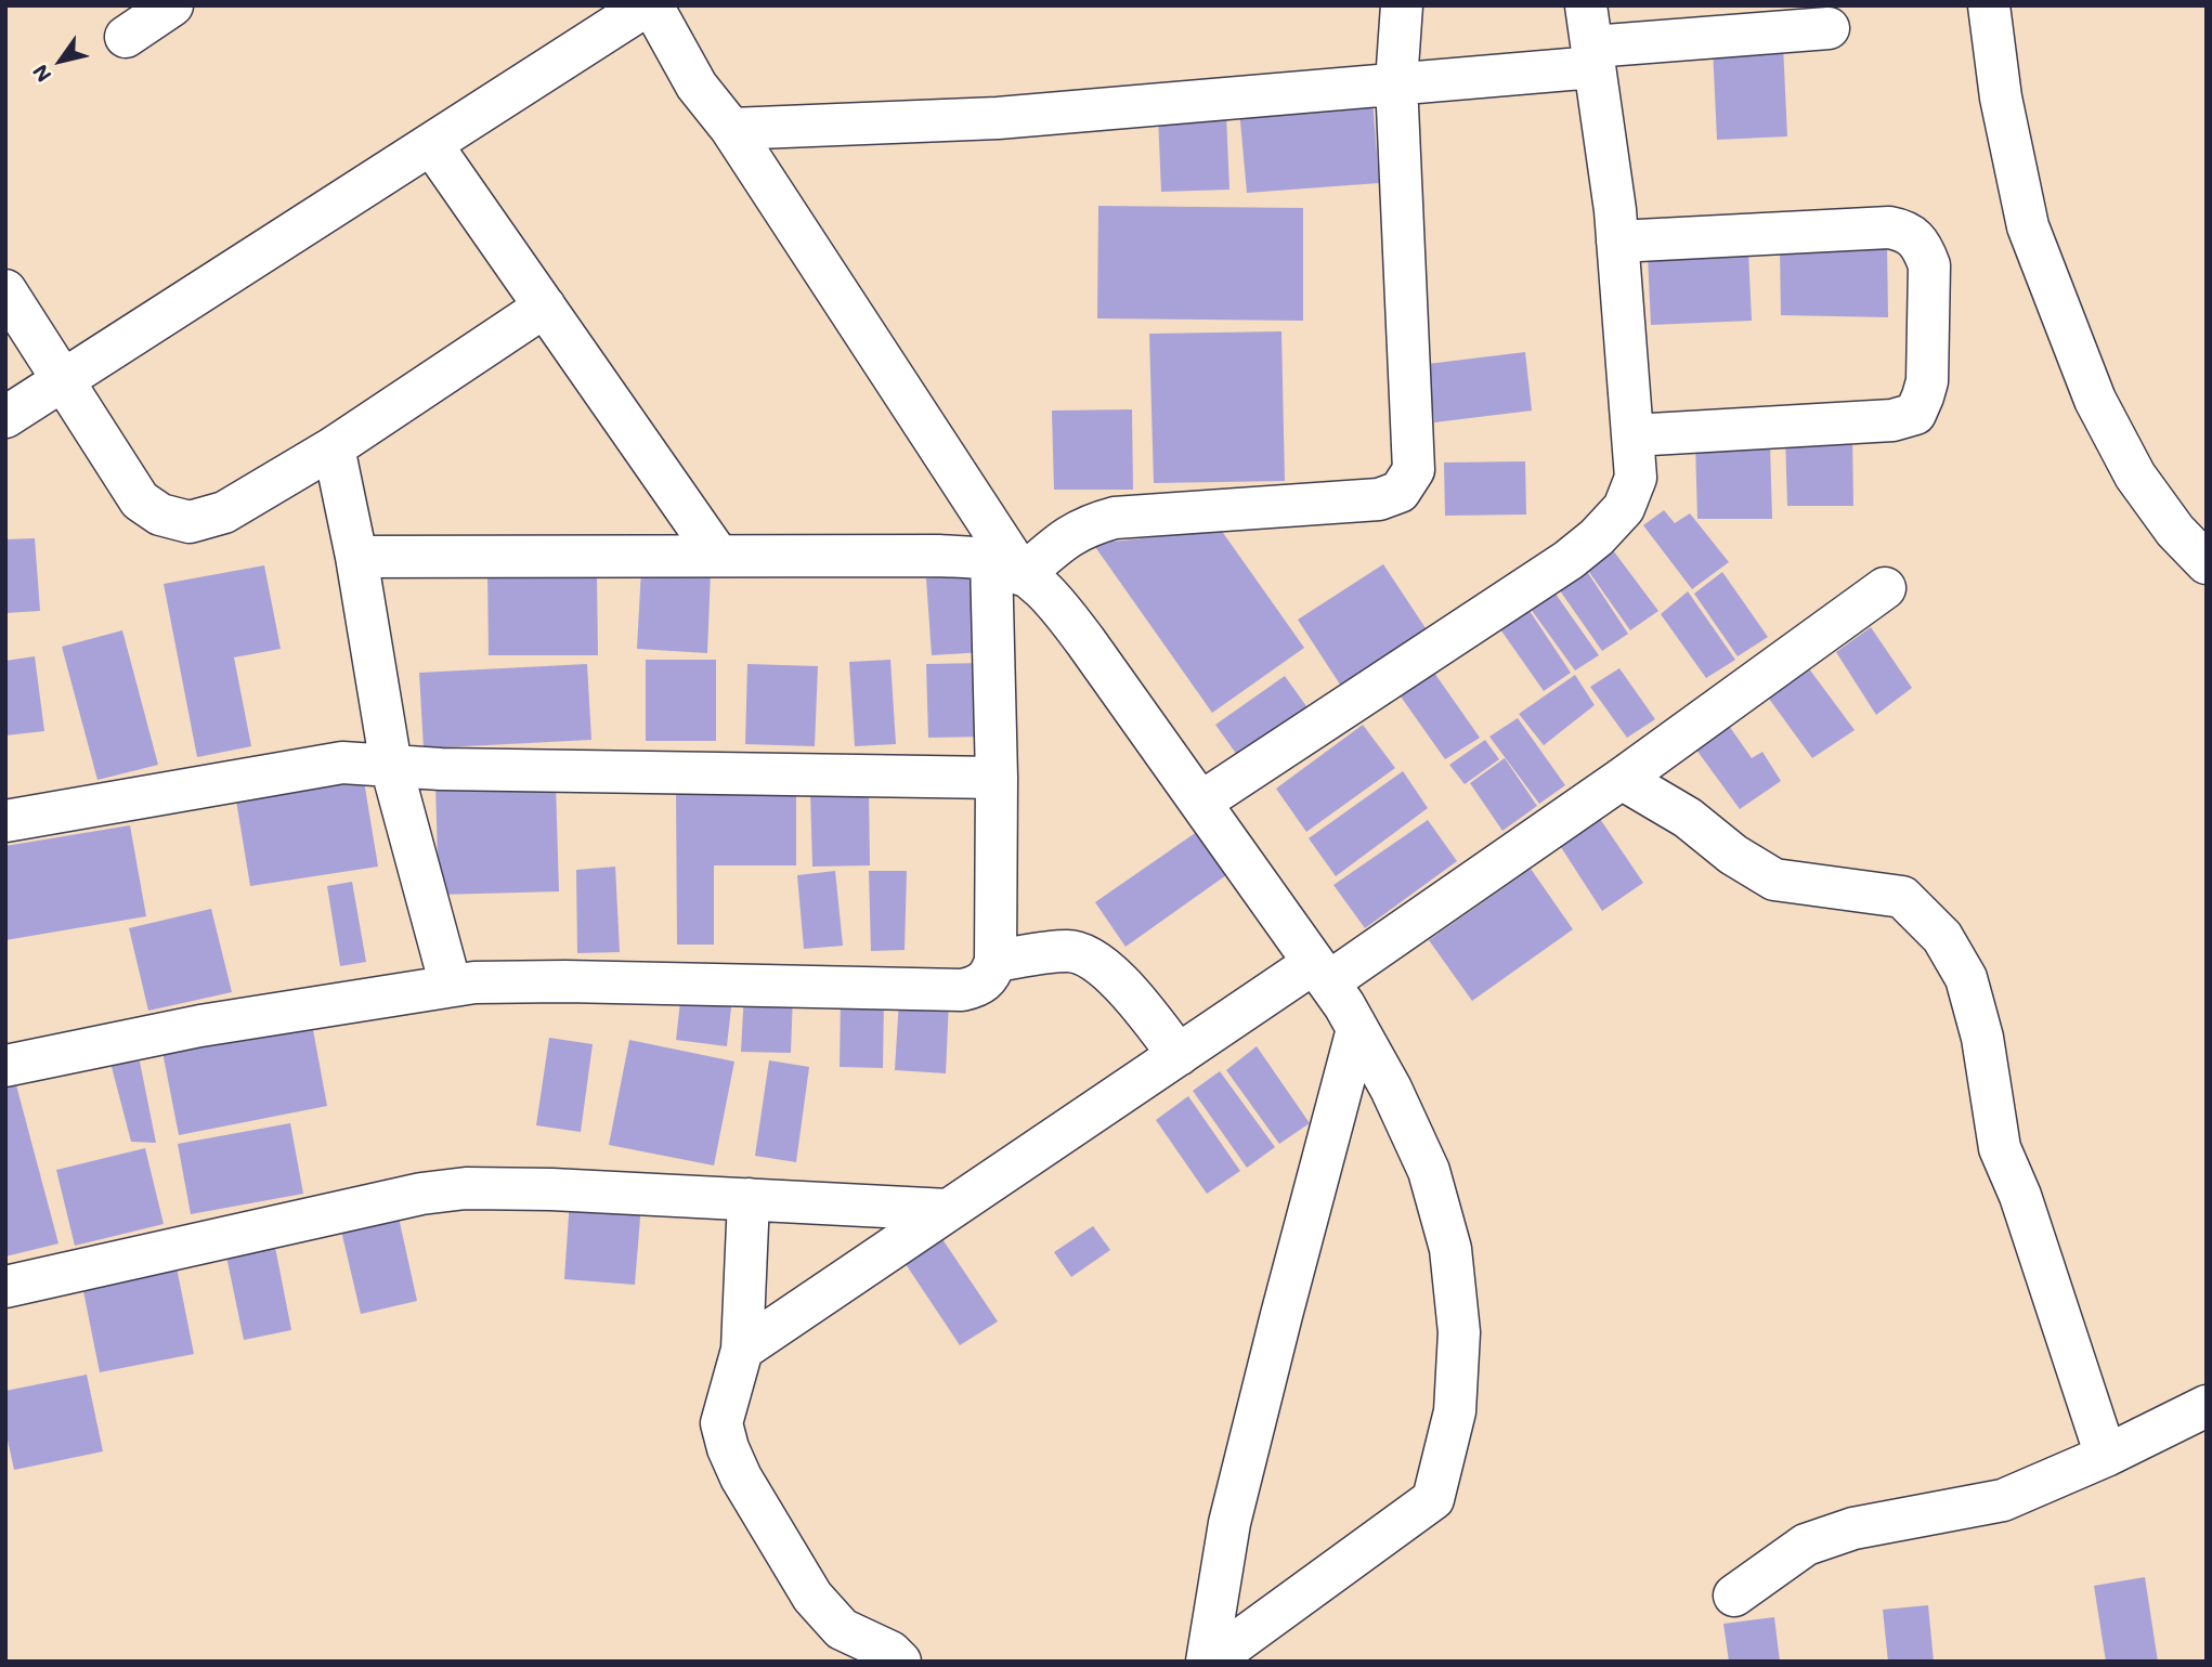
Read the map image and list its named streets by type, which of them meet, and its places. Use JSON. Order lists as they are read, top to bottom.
{
  "north": "bottom left"
}
